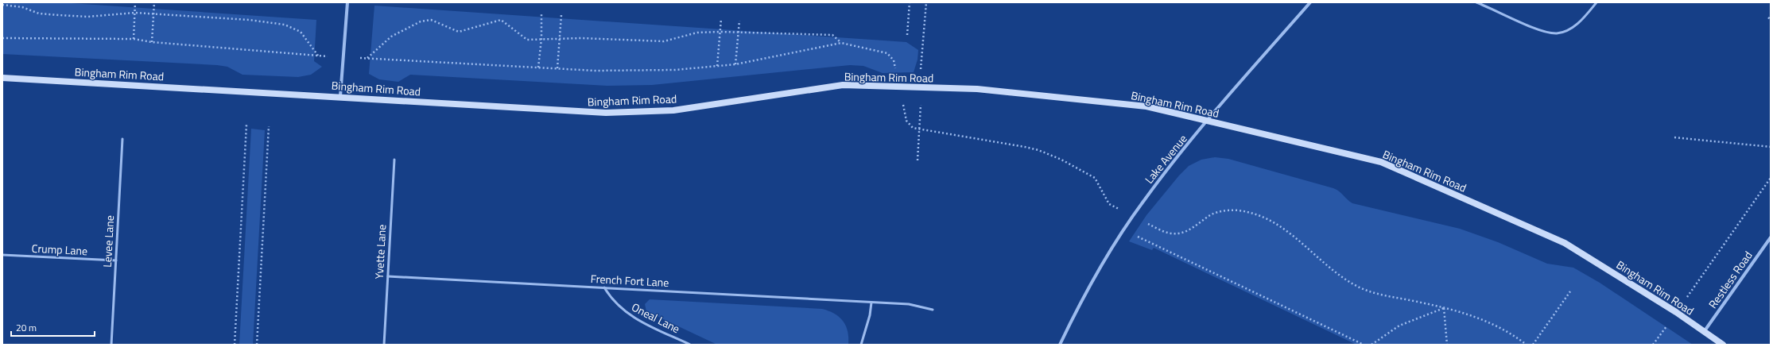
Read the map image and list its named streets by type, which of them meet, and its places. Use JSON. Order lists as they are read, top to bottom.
{
  "streets": {
    "street": ["Bingham Rim Road", "Lake Avenue", "Restless Road"],
    "lane": [
      "Levee Lane",
      "Crump Lane",
      "Yvette Lane",
      "French Fort Lane",
      "Oneal Lane"
    ]
  },
  "crossings": [
    ["Bingham Rim Road", "Lake Avenue"],
    ["Bingham Rim Road", "Restless Road"],
    ["Levee Lane", "Crump Lane"],
    ["Yvette Lane", "French Fort Lane"],
    ["French Fort Lane", "Oneal Lane"]
  ],
  "scale_bar": "20 m"
}
